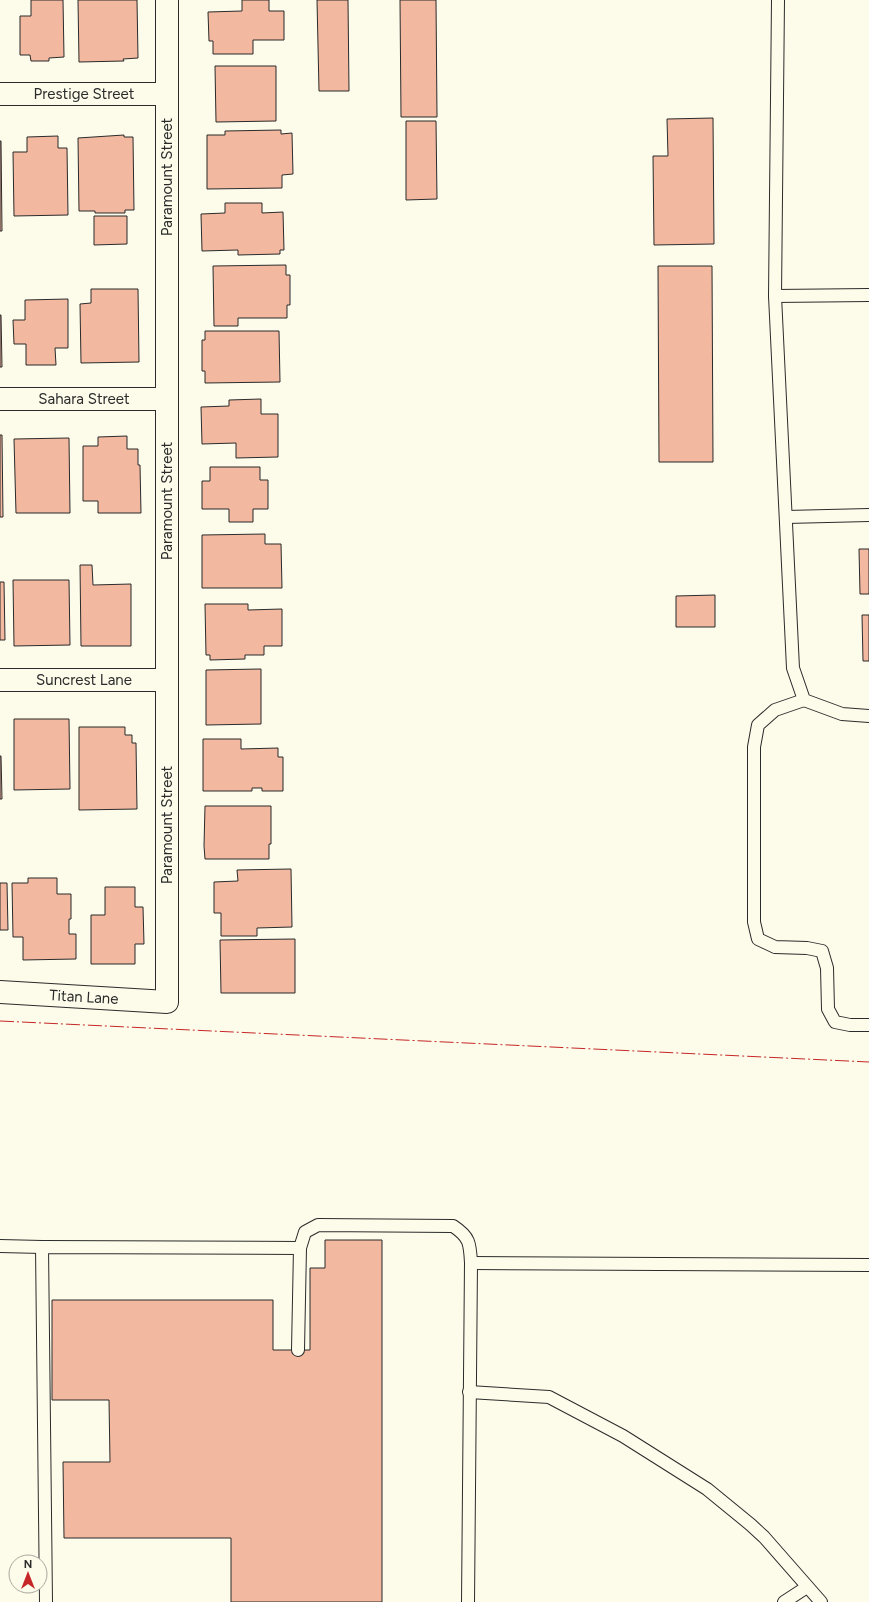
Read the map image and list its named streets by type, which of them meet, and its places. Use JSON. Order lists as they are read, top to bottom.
{
  "streets": {
    "street": [
      "Prestige Street",
      "Paramount Street",
      "Sahara Street",
      "Suncrest Lane",
      "Titan Lane"
    ]
  },
  "crossings": [
    ["Prestige Street", "Paramount Street"],
    ["Paramount Street", "Sahara Street"],
    ["Paramount Street", "Suncrest Lane"],
    ["Paramount Street", "Titan Lane"]
  ],
  "north": "top"
}
